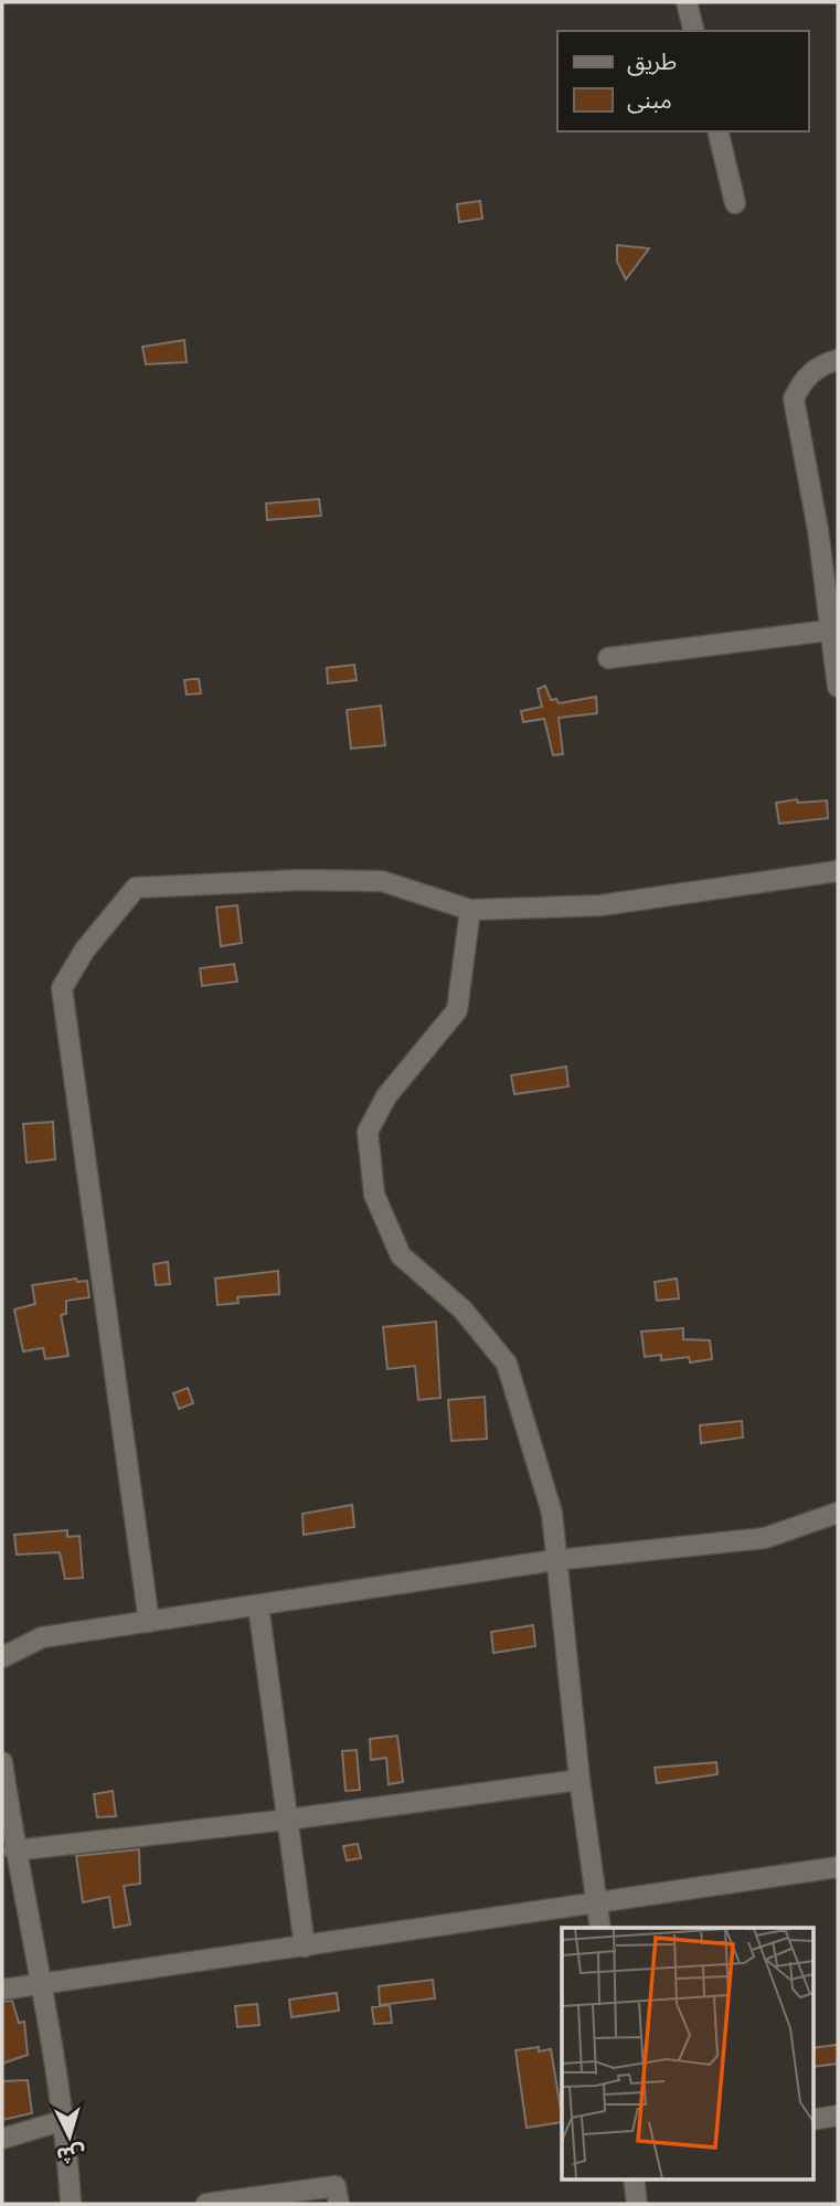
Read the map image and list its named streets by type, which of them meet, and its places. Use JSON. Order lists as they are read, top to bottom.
{
  "legend": ["طريق", "مبنى"],
  "north": "bottom"
}
